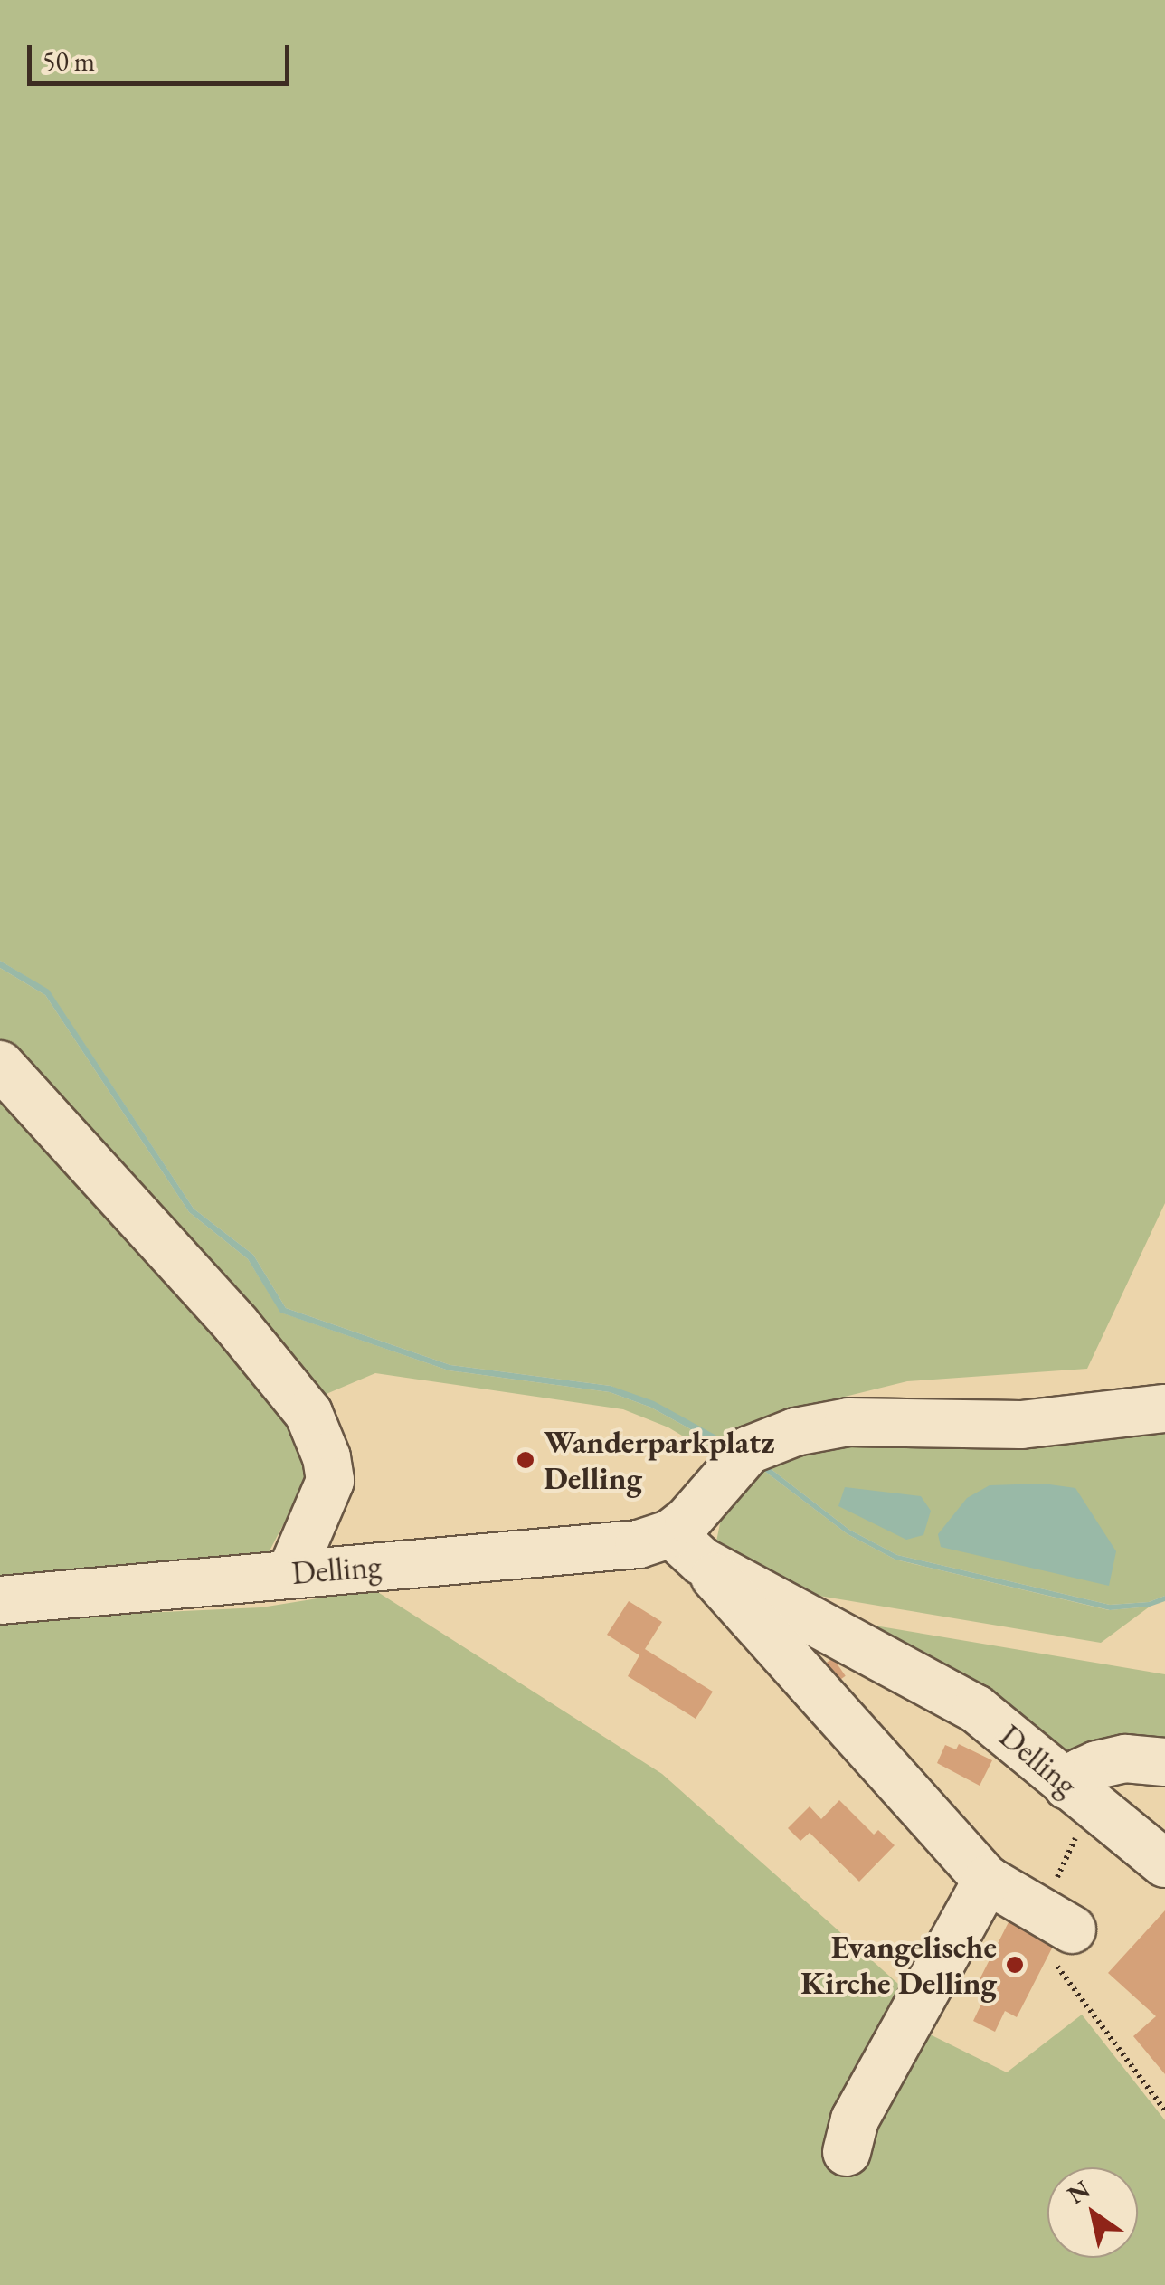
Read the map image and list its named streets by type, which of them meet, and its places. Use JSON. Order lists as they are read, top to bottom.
{
  "streets": {
    "street": ["Delling"]
  },
  "places": ["Wanderparkplatz Delling", "Evangelische Kirche Delling"],
  "scale_bar": "50 m",
  "north": "top left"
}
